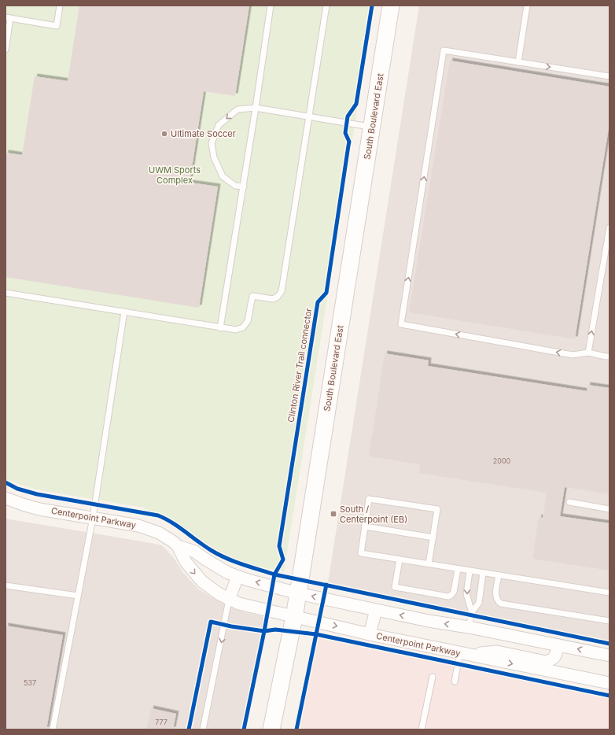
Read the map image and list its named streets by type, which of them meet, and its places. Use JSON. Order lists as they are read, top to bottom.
{
  "streets": {
    "street": ["South Boulevard East", "Centerpoint Parkway"],
    "cycle path": ["Clinton River Trail connector"]
  },
  "crossings": [
    ["South Boulevard East", "Centerpoint Parkway"]
  ],
  "parks": ["UWM Sports Complex"],
  "places": {
    "other": ["Ultimate Soccer"],
    "transit": ["South / Centerpoint (EB)"]
  },
  "house_numbers": ["2000", "537", "777"]
}
